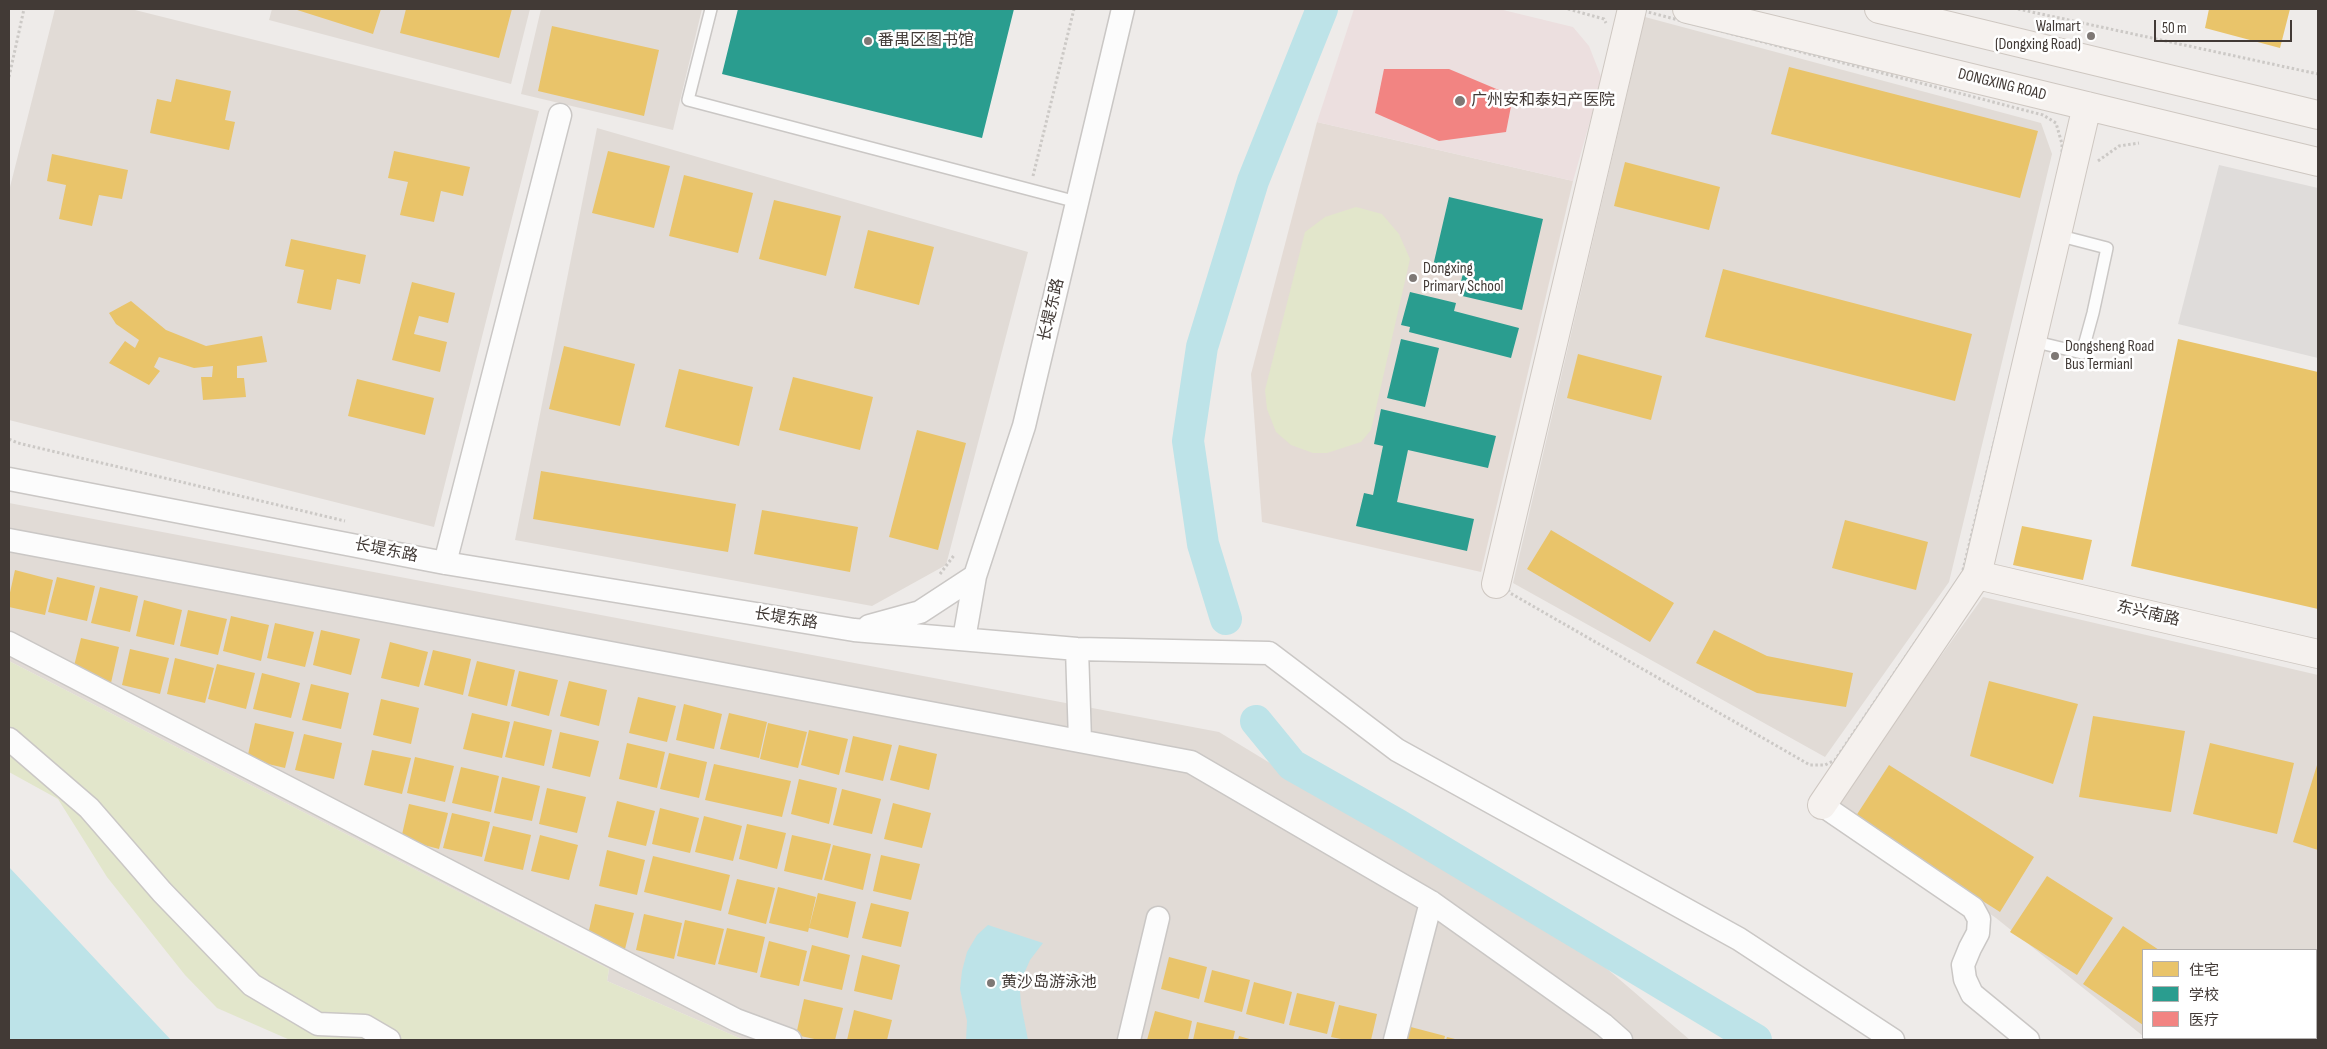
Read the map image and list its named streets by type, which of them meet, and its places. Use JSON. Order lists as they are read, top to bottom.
{
  "streets": {
    "street": ["DONGXING ROAD", "长堤东路", "东兴南路"]
  },
  "places": [
    "Walmart (Dongxing Road)",
    "番禺区图书馆",
    "广州安和泰妇产医院",
    "Dongxing Primary School",
    "Dongsheng Road Bus Termianl",
    "黄沙岛游泳池"
  ],
  "legend": ["住宅", "学校", "医疗"],
  "scale_bar": "50 m"
}
